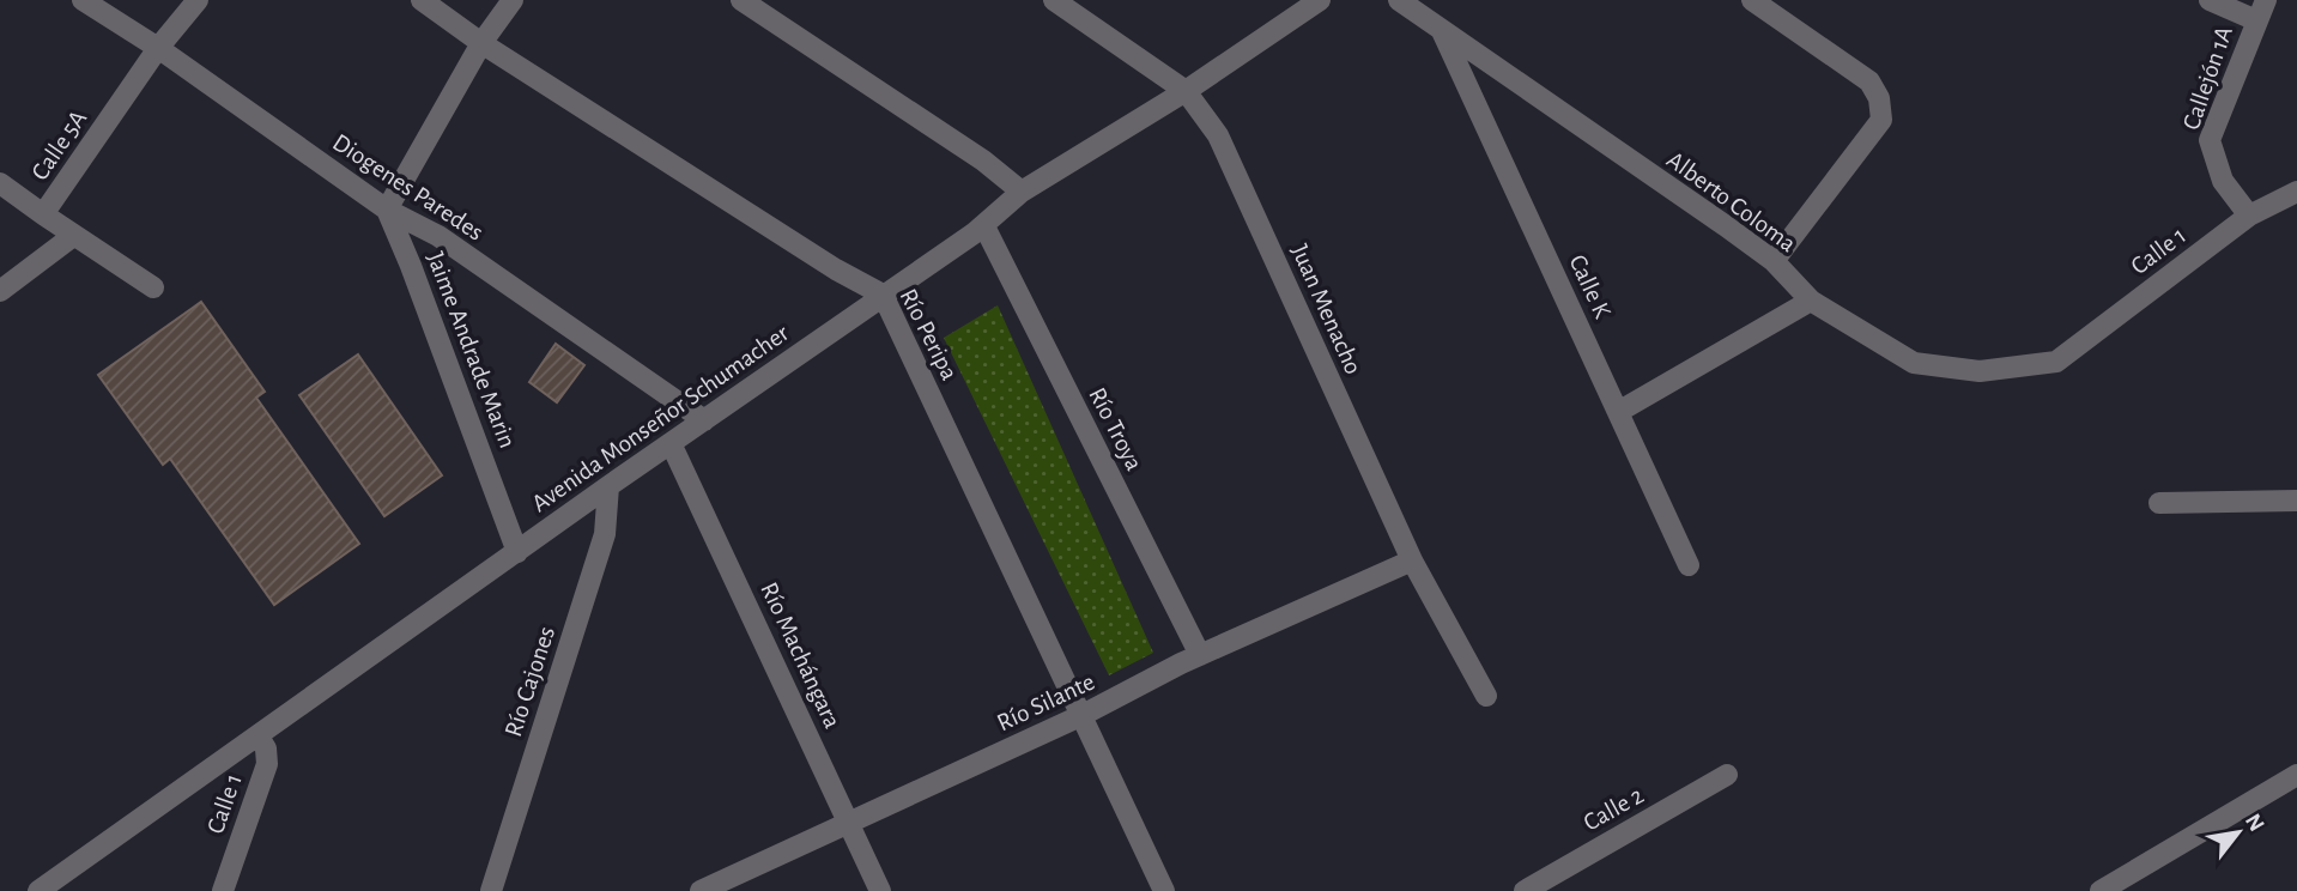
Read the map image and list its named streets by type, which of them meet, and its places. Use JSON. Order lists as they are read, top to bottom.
{
  "streets": {
    "street": [
      "Callejón 1A",
      "Calle 5A",
      "Diogenes Paredes",
      "Alberto Coloma",
      "Calle 1",
      "Calle K",
      "Juan Menacho",
      "Río Peripa",
      "Jaime Andrade Marin",
      "Avenida Monseñor Schumacher",
      "Río Troya",
      "Río Machángara",
      "Río Cajones",
      "Río Silante",
      "Calle 2"
    ]
  },
  "crossings": [
    ["Callejón 1A", "Calle 1"],
    ["Calle 5A", "Diogenes Paredes"],
    ["Diogenes Paredes", "Jaime Andrade Marin"],
    ["Diogenes Paredes", "Avenida Monseñor Schumacher"],
    ["Alberto Coloma", "Calle 1"],
    ["Alberto Coloma", "Calle K"],
    ["Calle 1", "Avenida Monseñor Schumacher"],
    ["Juan Menacho", "Avenida Monseñor Schumacher"],
    ["Juan Menacho", "Río Silante"],
    ["Río Peripa", "Avenida Monseñor Schumacher"],
    ["Río Peripa", "Río Silante"],
    ["Jaime Andrade Marin", "Avenida Monseñor Schumacher"],
    ["Avenida Monseñor Schumacher", "Río Troya"],
    ["Avenida Monseñor Schumacher", "Río Machángara"],
    ["Avenida Monseñor Schumacher", "Río Cajones"],
    ["Río Troya", "Río Silante"],
    ["Río Machángara", "Río Silante"]
  ],
  "north": "top right"
}
